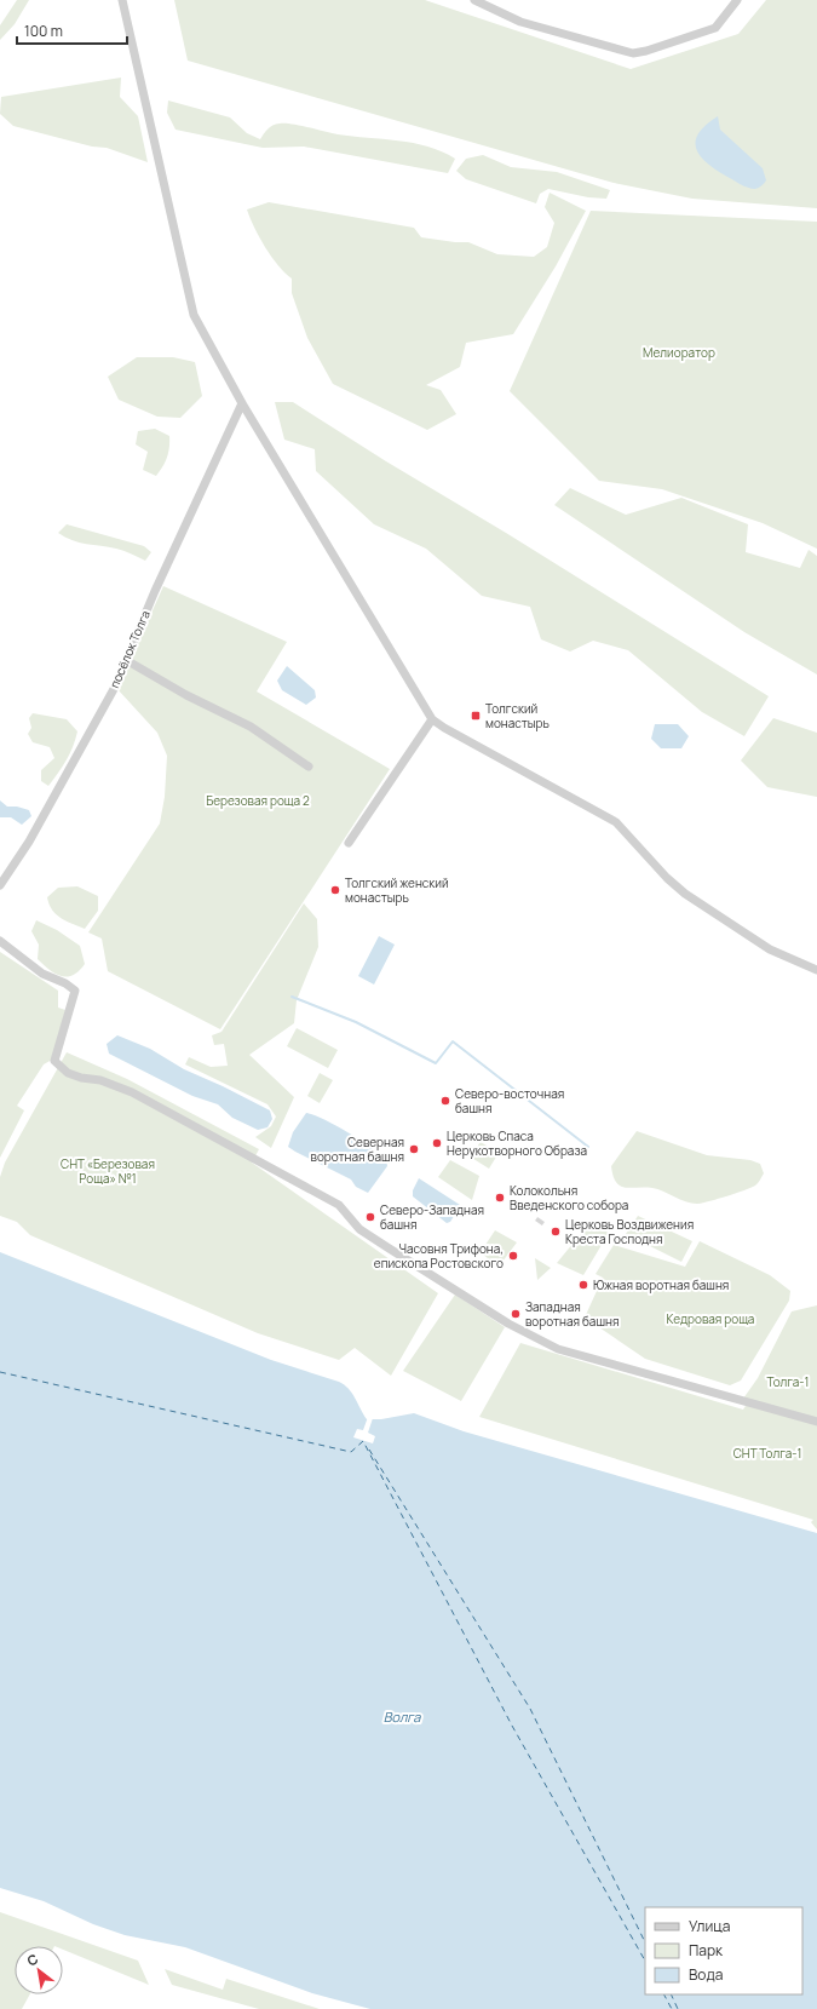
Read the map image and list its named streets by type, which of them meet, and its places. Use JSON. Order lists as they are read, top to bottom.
{
  "streets": {
    "street": ["посёлок Толга"]
  },
  "water": ["Волга"],
  "parks": [
    "Мелиоратор",
    "Березовая роща 2",
    "СНТ «Березовая Роща» №1",
    "Кедровая роща",
    "Толга-1",
    "СНТ Толга-1"
  ],
  "places": {
    "transit": ["Толгский монастырь"],
    "other": [
      "Толгский женский монастырь",
      "Северо-восточная башня",
      "Церковь Спаса Нерукотворного Образа",
      "Северная воротная башня",
      "Колокольня Введенского собора",
      "Северо-Западная башня",
      "Церковь Воздвижения Креста Господня",
      "Часовня Трифона, епископа Ростовского",
      "Южная воротная башня",
      "Западная воротная башня"
    ]
  },
  "legend": ["Улица", "Парк", "Вода"],
  "scale_bar": "100 m",
  "north": "top left"
}
